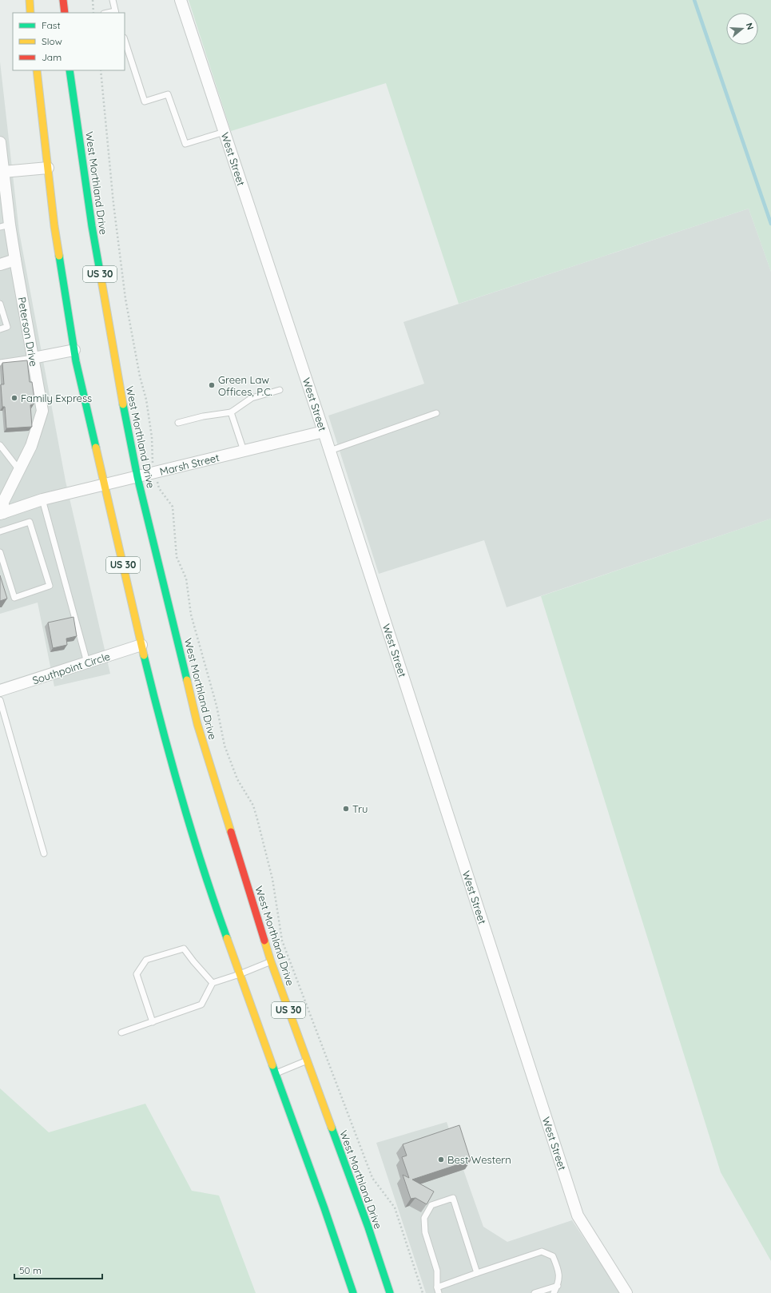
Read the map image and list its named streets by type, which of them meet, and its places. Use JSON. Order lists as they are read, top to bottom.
{
  "streets": {
    "highway": ["West Morthland Drive", "US 30"],
    "street": [
      "West Street",
      "Peterson Drive",
      "Marsh Street",
      "Southpoint Circle"
    ]
  },
  "crossings": [
    ["West Street", "Marsh Street"],
    ["West Morthland Drive", "Marsh Street"],
    ["US 30", "Marsh Street"],
    ["US 30", "Southpoint Circle"],
    ["Peterson Drive", "Marsh Street"]
  ],
  "places": [
    "Green Law Offices, P.C.",
    "Family Express",
    "Tru",
    "Best Western"
  ],
  "legend": ["Fast", "Slow", "Jam"],
  "scale_bar": "50 m",
  "north": "right"
}
